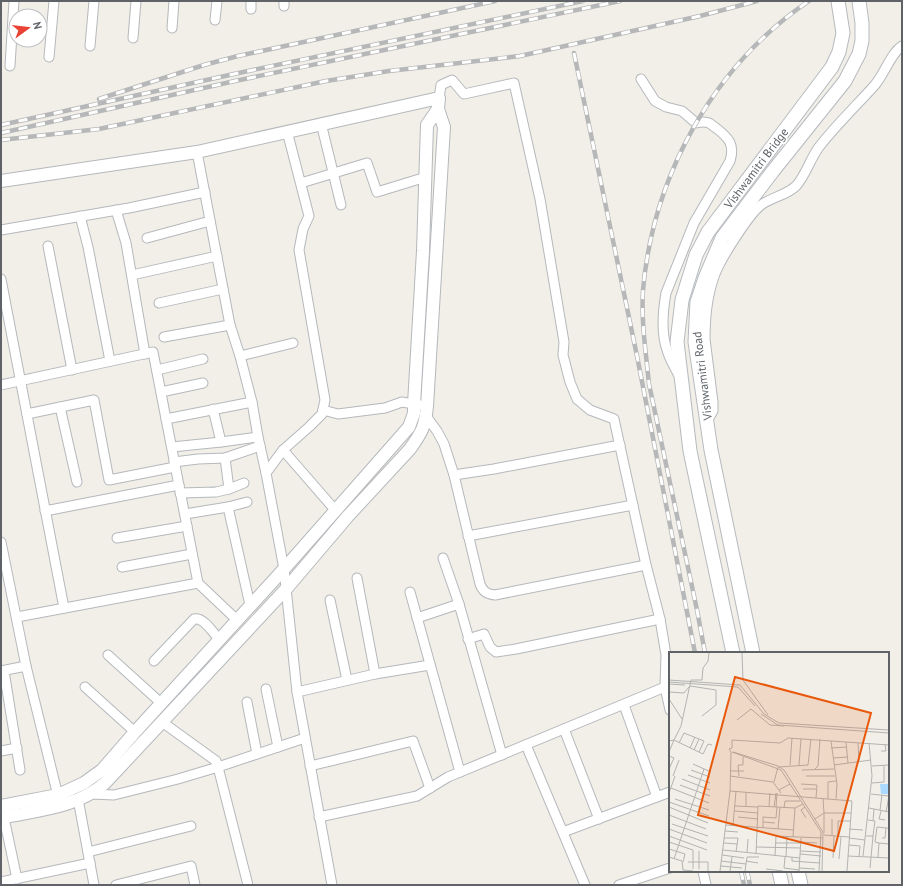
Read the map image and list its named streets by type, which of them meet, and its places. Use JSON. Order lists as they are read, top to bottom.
{
  "streets": {
    "main road": ["Vishwamitri Bridge", "Vishwamitri Road"]
  },
  "crossings": [
    ["Vishwamitri Bridge", "Vishwamitri Road"]
  ],
  "north": "right"
}
